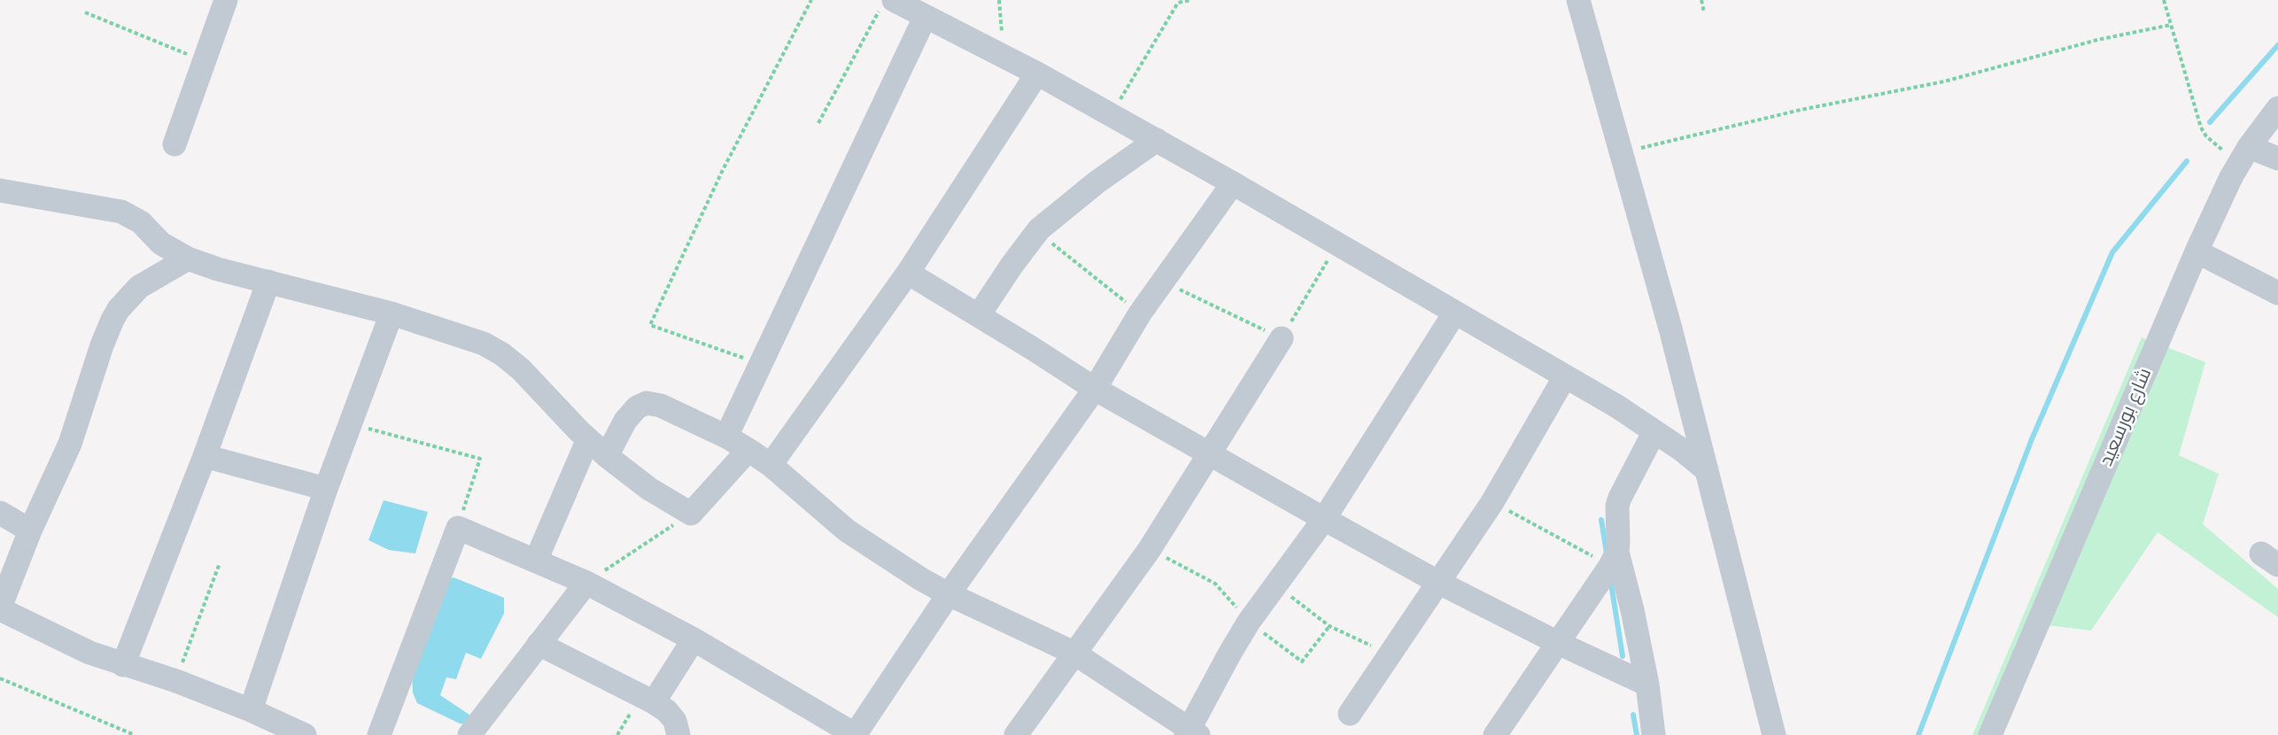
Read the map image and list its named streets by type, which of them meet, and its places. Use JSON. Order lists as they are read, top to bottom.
{
  "streets": {
    "street": ["شارع بورسعيد"]
  }
}
